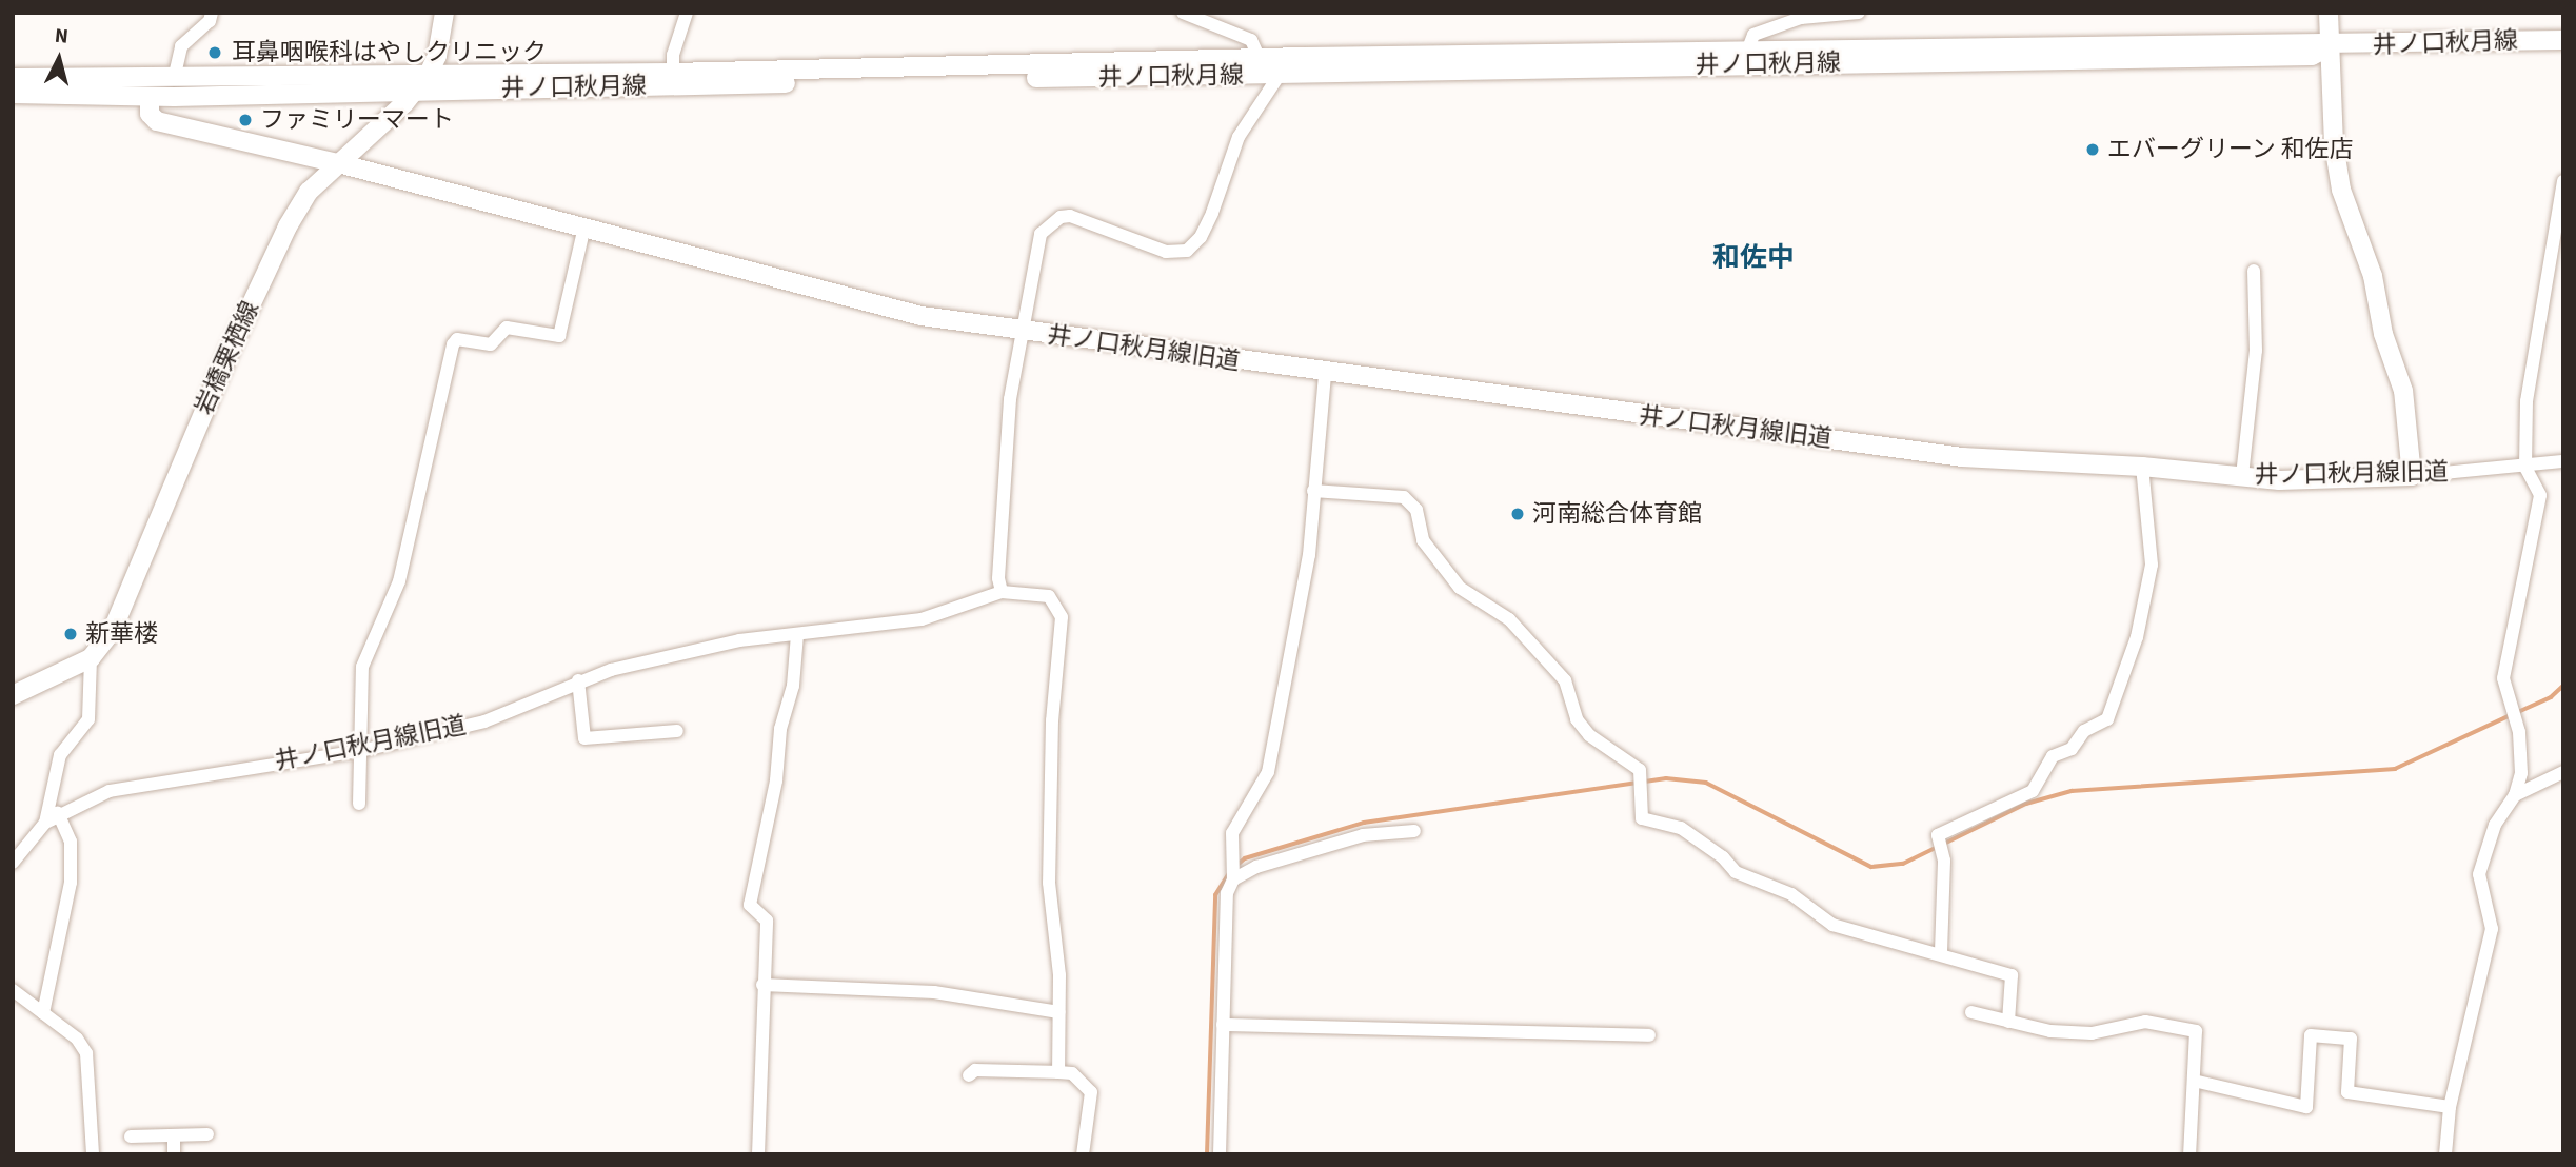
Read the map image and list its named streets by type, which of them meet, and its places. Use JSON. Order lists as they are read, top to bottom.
{
  "streets": {
    "main road": ["井ノ口秋月線", "井ノ口秋月線旧道", "岩橋栗栖線"]
  },
  "crossings": [
    ["井ノ口秋月線", "岩橋栗栖線"]
  ],
  "districts": ["和佐中"],
  "places": [
    "耳鼻咽喉科はやしクリニック",
    "ファミリーマート",
    "エバーグリーン 和佐店",
    "河南総合体育館",
    "新華楼"
  ],
  "north": "top"
}
